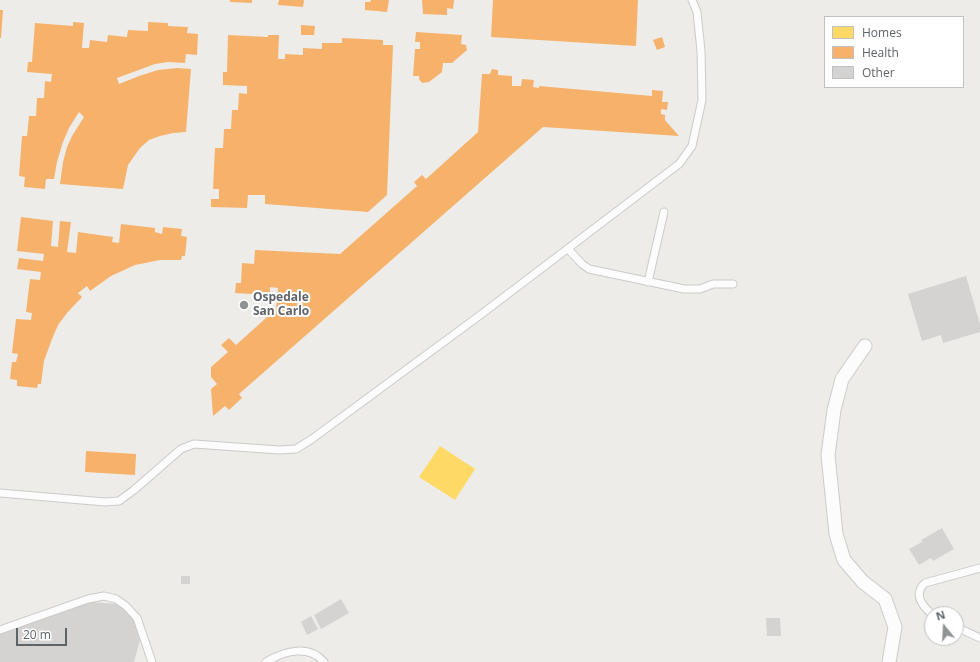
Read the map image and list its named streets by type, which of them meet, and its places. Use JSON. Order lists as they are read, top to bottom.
{
  "places": ["Ospedale San Carlo"],
  "legend": ["Homes", "Health", "Other"],
  "scale_bar": "20 m",
  "north": "top"
}
